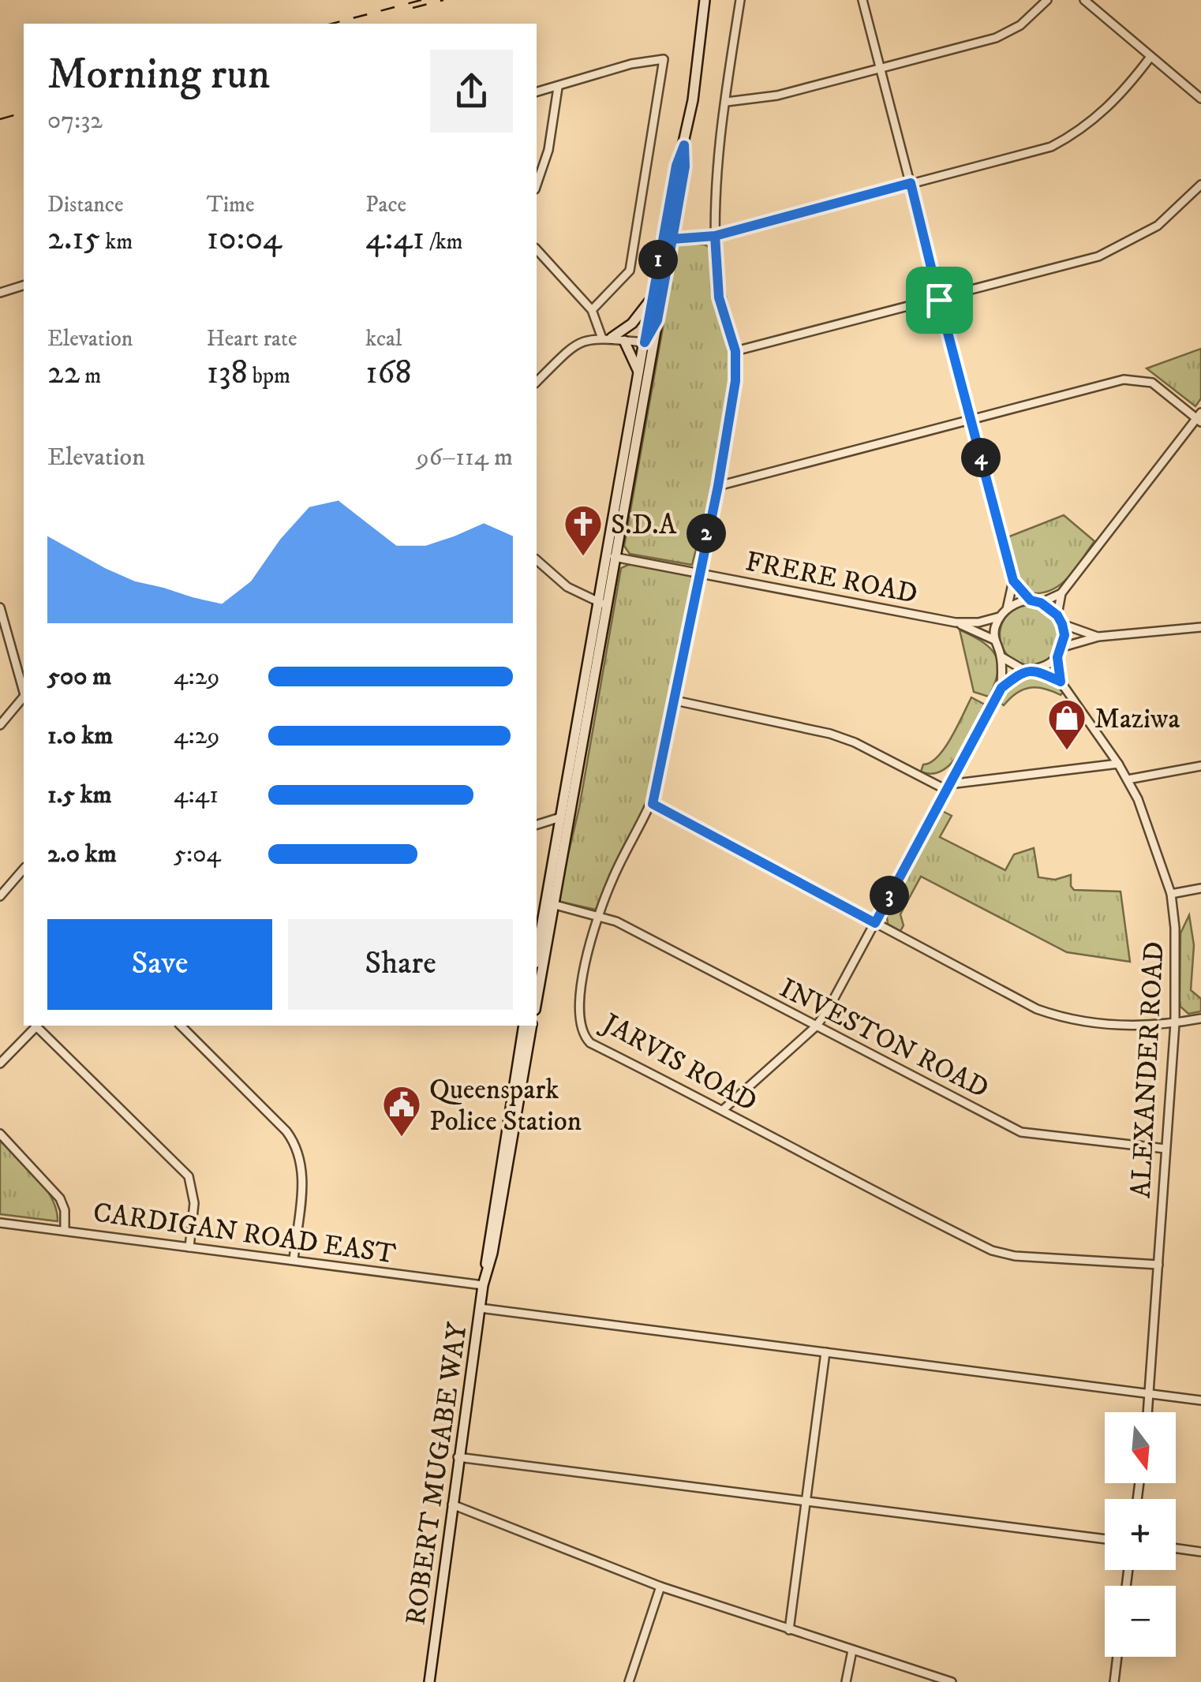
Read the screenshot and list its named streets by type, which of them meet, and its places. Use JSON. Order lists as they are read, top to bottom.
{
  "streets": {
    "main road": ["ROBERT MUGABE WAY"],
    "street": [
      "FRERE ROAD",
      "INVESTON ROAD",
      "JARVIS ROAD",
      "ALEXANDER ROAD",
      "CARDIGAN ROAD EAST"
    ]
  },
  "crossings": [
    ["FRERE ROAD", "JARVIS ROAD"],
    ["FRERE ROAD", "ALEXANDER ROAD"],
    ["INVESTON ROAD", "JARVIS ROAD"],
    ["INVESTON ROAD", "ALEXANDER ROAD"],
    ["JARVIS ROAD", "ALEXANDER ROAD"],
    ["CARDIGAN ROAD EAST", "ROBERT MUGABE WAY"]
  ],
  "places": {
    "church": ["S.D.A"],
    "shop": ["Maziwa"],
    "public building": ["Queenspark Police Station"]
  },
  "north": "bottom",
  "page": {
    "heading": ["Morning run", "07:32"],
    "stats": [
      ["Distance", "2.15 km"],
      ["Time", "10:04"],
      ["Pace", "4:41 /km"],
      ["Elevation", "22 m"],
      ["Heart rate", "138 bpm"],
      ["kcal", "168"]
    ],
    "pins": [
      "1",
      "4",
      "2",
      "3"
    ],
    "chart": ["Elevation", "96–114 m"],
    "list": [
      {
        "name": "500 m",
        "note": "4:29"
      },
      {
        "name": "1.0 km",
        "note": "4:29"
      },
      {
        "name": "1.5 km",
        "note": "4:41"
      },
      {
        "name": "2.0 km",
        "note": "5:04"
      }
    ],
    "buttons": ["Save", "Share"],
    "map_buttons": ["+", "−"]
  }
}
